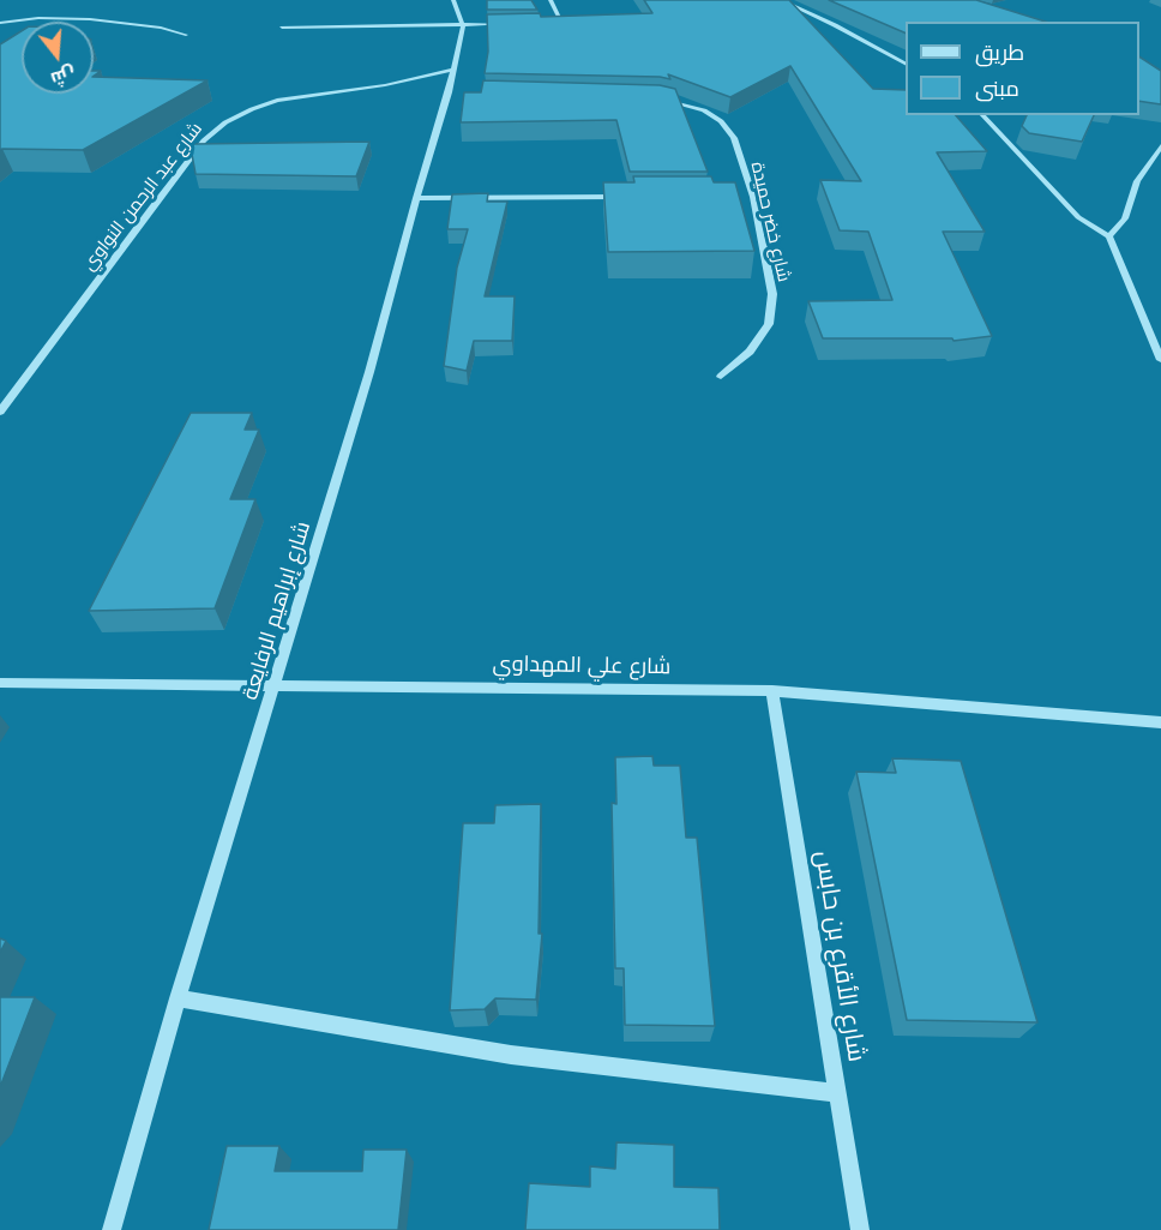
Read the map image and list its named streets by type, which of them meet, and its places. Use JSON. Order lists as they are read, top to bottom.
{
  "streets": {
    "street": [
      "شارع عبد الرحمن النواوي",
      "شارع خضر حميدة",
      "شارع إبراهيم الرفايعة",
      "شارع علي المهداوي",
      "شارع الأقرع بن حابس"
    ]
  },
  "crossings": [
    ["شارع عبد الرحمن النواوي", "شارع إبراهيم الرفايعة"],
    ["شارع إبراهيم الرفايعة", "شارع علي المهداوي"],
    ["شارع علي المهداوي", "شارع الأقرع بن حابس"]
  ],
  "legend": ["طريق", "مبنى"],
  "north": "bottom"
}
